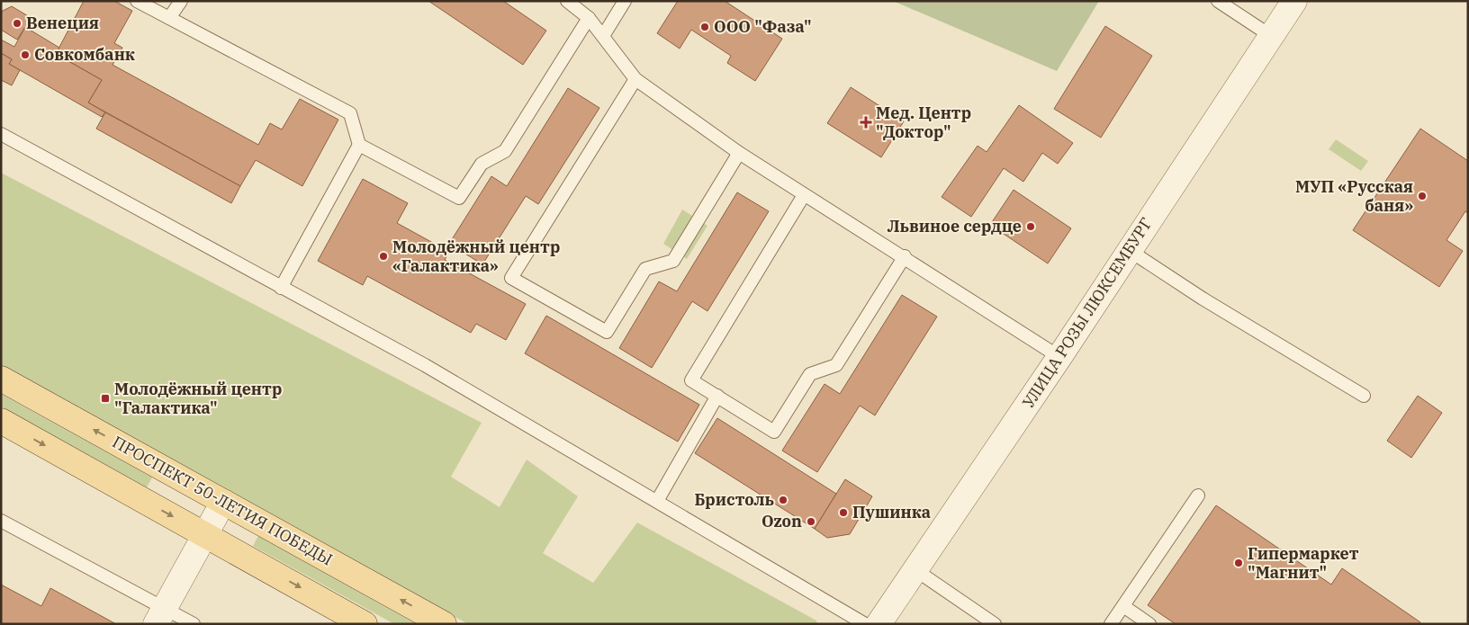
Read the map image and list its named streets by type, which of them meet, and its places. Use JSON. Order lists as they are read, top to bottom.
{
  "streets": {
    "main road": ["ПРОСПЕКТ 50-ЛЕТИЯ ПОБЕДЫ"],
    "street": ["УЛИЦА РОЗЫ ЛЮКСЕМБУРГ"]
  },
  "places": {
    "other": [
      "Венеция",
      "ООО \"Фаза\"",
      "Совкомбанк",
      "МУП «Русская баня»",
      "Львиное сердце",
      "Молодёжный центр «Галактика»",
      "Бристоль",
      "Пушинка",
      "Ozon",
      "Гипермаркет \"Магнит\""
    ],
    "health": ["Мед. Центр \"Доктор\""],
    "transit": ["Молодёжный центр \"Галактика\""]
  }
}
